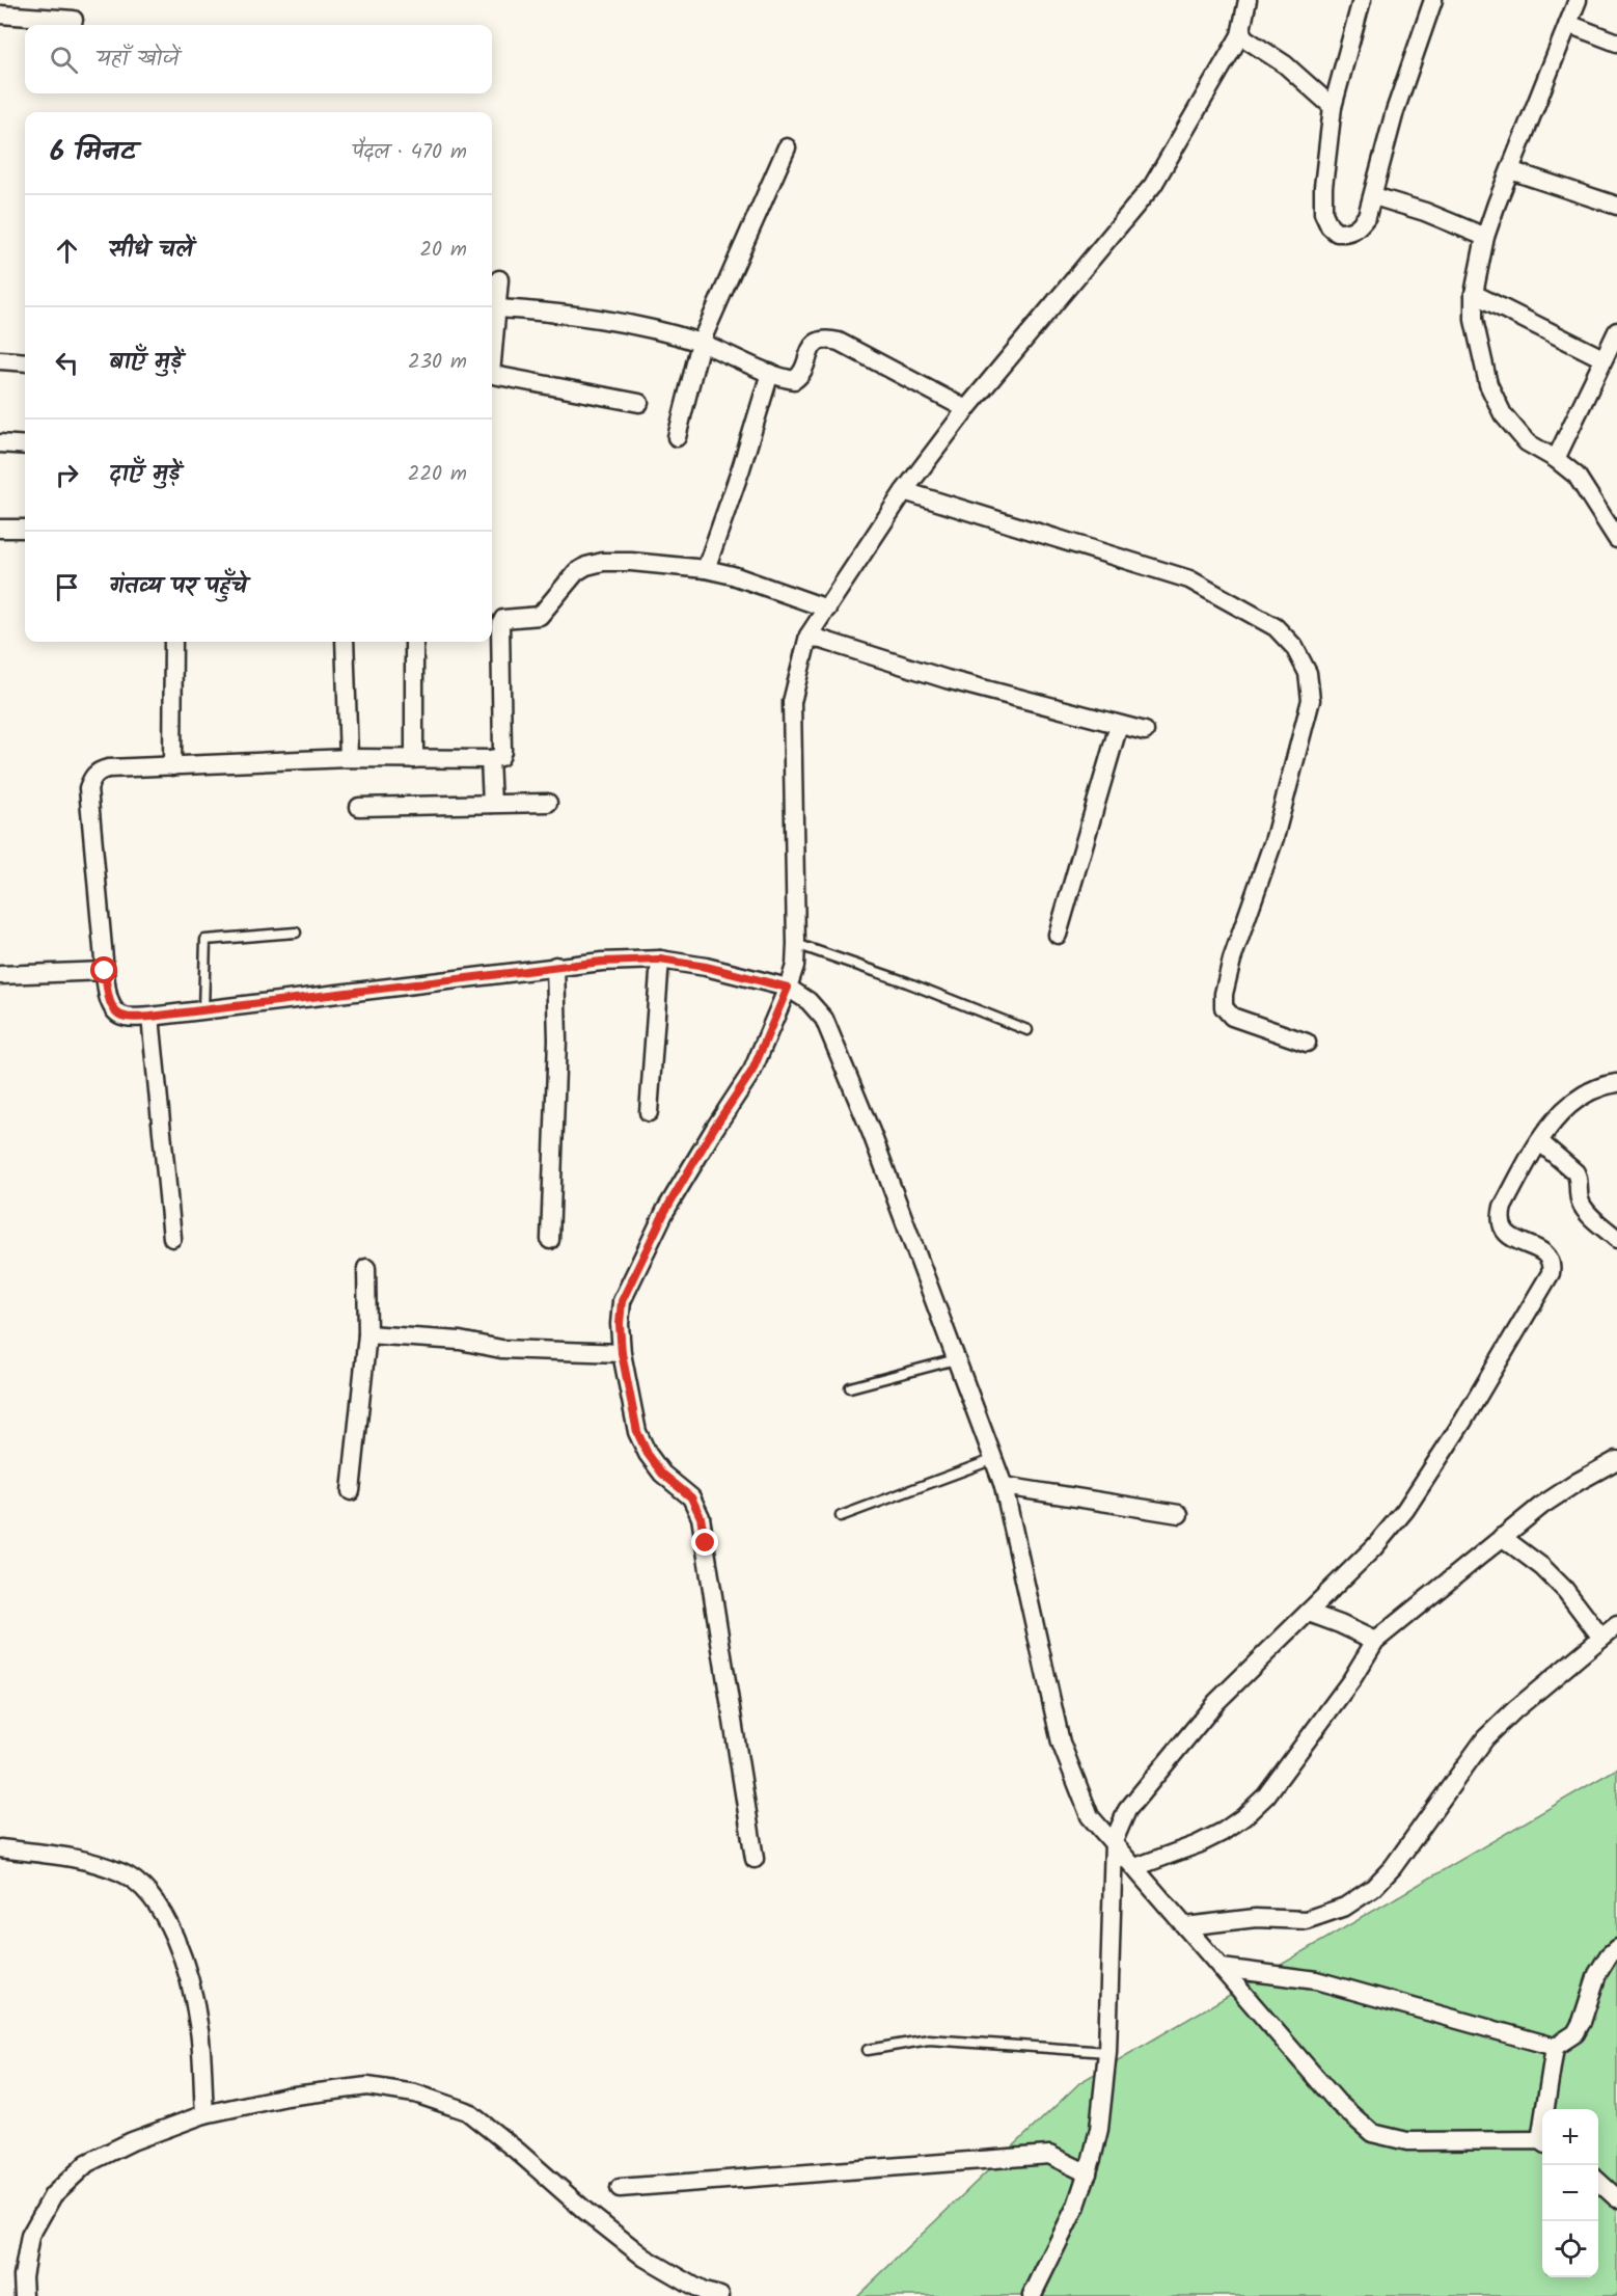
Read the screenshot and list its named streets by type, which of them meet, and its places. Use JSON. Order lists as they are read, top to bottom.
{
  "page": {
    "search": "यहाँ खोजें",
    "heading": ["6 मिनट", "पैदल · 470 m"],
    "list": [
      ["सीधे चलें", "20 m"],
      ["बाएँ मुड़ें", "230 m"],
      ["दाएँ मुड़ें", "220 m"],
      "गंतव्य पर पहुँचे"
    ],
    "map_buttons": ["+", "−"]
  }
}
